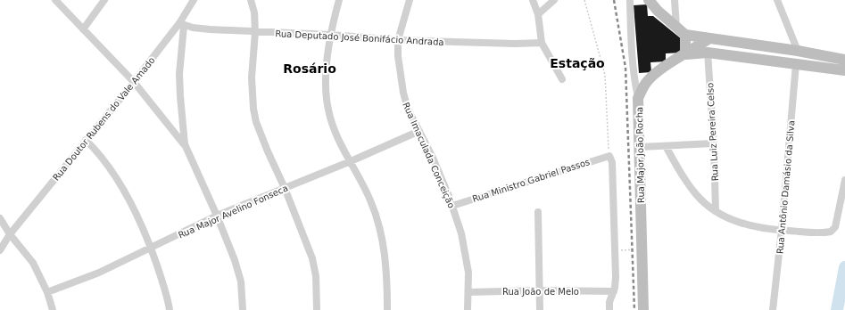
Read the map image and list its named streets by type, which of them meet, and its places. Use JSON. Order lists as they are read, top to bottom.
{
  "streets": {
    "main road": ["Rua Major João Rocha"],
    "street": [
      "Rua Deputado José Bonifácio Andrada",
      "Rua Doutor Rubens do Vale Amado",
      "Rua Luiz Pereira Celso",
      "Rua Imaculada Conceição",
      "Rua Ministro Gabriel Passos",
      "Rua Antônio Damásio da Silva",
      "Rua Major Avelino Fonseca",
      "Rua João de Melo"
    ]
  },
  "crossings": [
    ["Rua Deputado José Bonifácio Andrada", "Rua Doutor Rubens do Vale Amado"],
    ["Rua Deputado José Bonifácio Andrada", "Rua Imaculada Conceição"],
    ["Rua Imaculada Conceição", "Rua Ministro Gabriel Passos"],
    ["Rua Imaculada Conceição", "Rua Major Avelino Fonseca"],
    ["Rua Imaculada Conceição", "Rua João de Melo"]
  ],
  "districts": ["Estação", "Rosário"]
}
